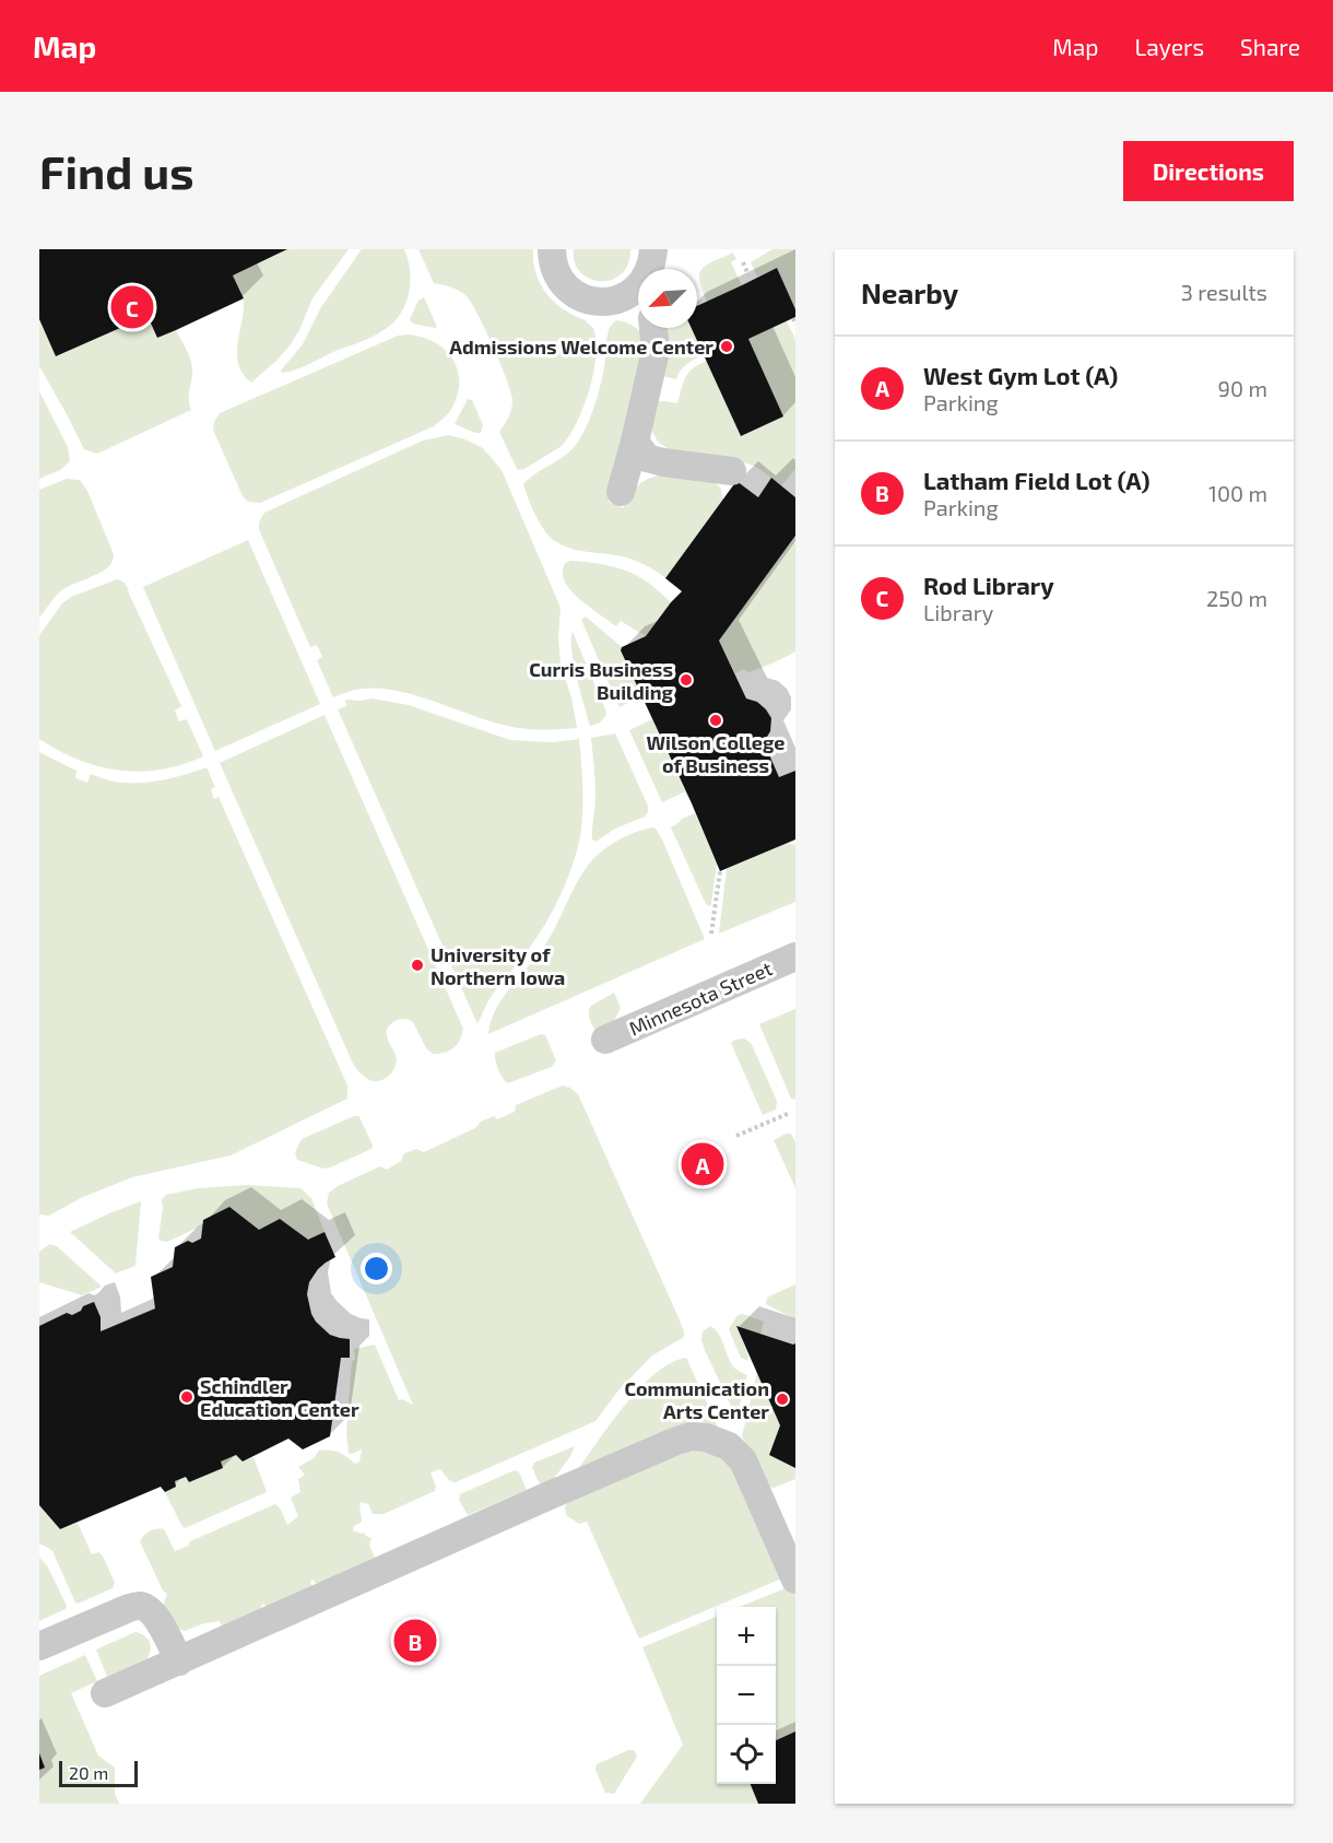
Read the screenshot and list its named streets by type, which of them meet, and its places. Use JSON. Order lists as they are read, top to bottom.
{
  "streets": {
    "street": ["Minnesota Street"]
  },
  "places": [
    "Admissions Welcome Center",
    "Curris Business Building",
    "Wilson College of Business",
    "University of Northern Iowa",
    "Schindler Education Center",
    "Communication Arts Center"
  ],
  "scale_bar": "20 m",
  "north": "bottom left",
  "page": {
    "header": "Map",
    "nav": ["Map", "Layers", "Share"],
    "buttons": "Directions",
    "title": "Find us",
    "heading": ["Nearby", "3 results"],
    "pins": ["C", "A", "B"],
    "list": [
      {
        "mark": "A",
        "name": "West Gym Lot (A)",
        "note": "Parking",
        "value": "90 m"
      },
      {
        "mark": "B",
        "name": "Latham Field Lot (A)",
        "note": "Parking",
        "value": "100 m"
      },
      {
        "mark": "C",
        "name": "Rod Library",
        "note": "Library",
        "value": "250 m"
      }
    ],
    "map_buttons": ["+", "−"],
    "scale": "20 m"
  }
}
